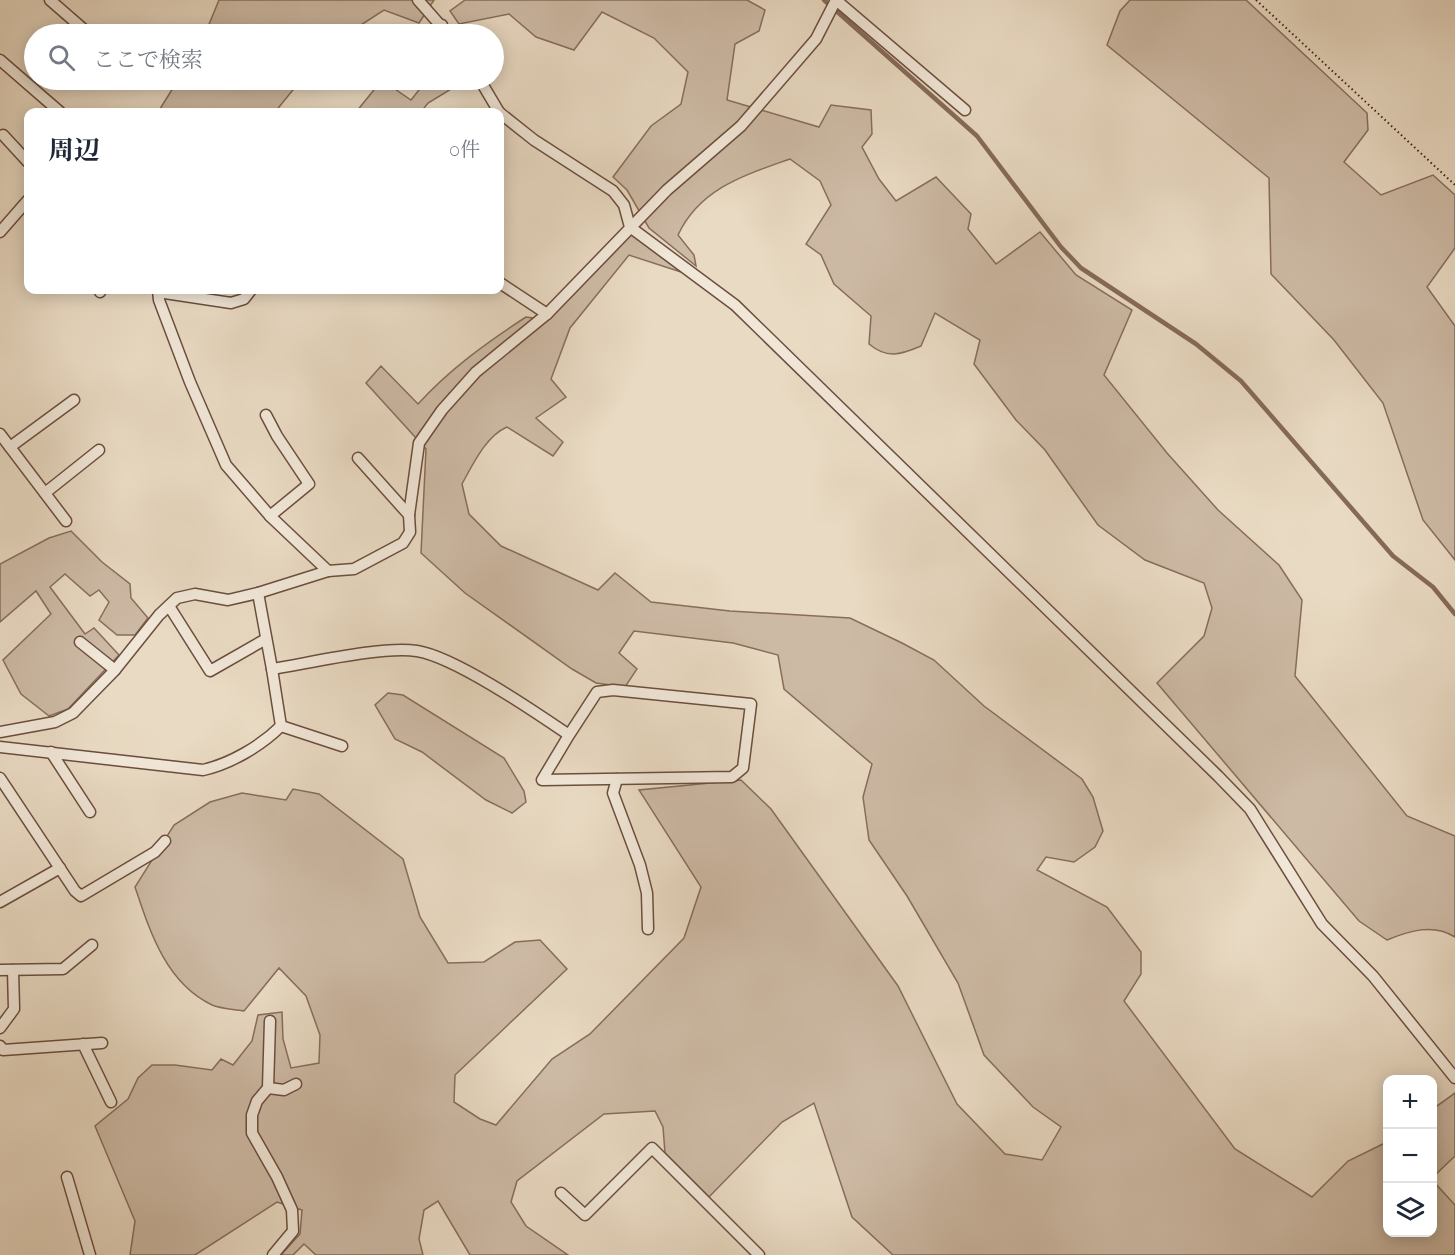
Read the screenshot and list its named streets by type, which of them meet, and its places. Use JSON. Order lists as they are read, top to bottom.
{
  "page": {
    "search": "ここで検索",
    "heading": ["周辺", "0件"],
    "map_buttons": ["+", "−"]
  }
}
